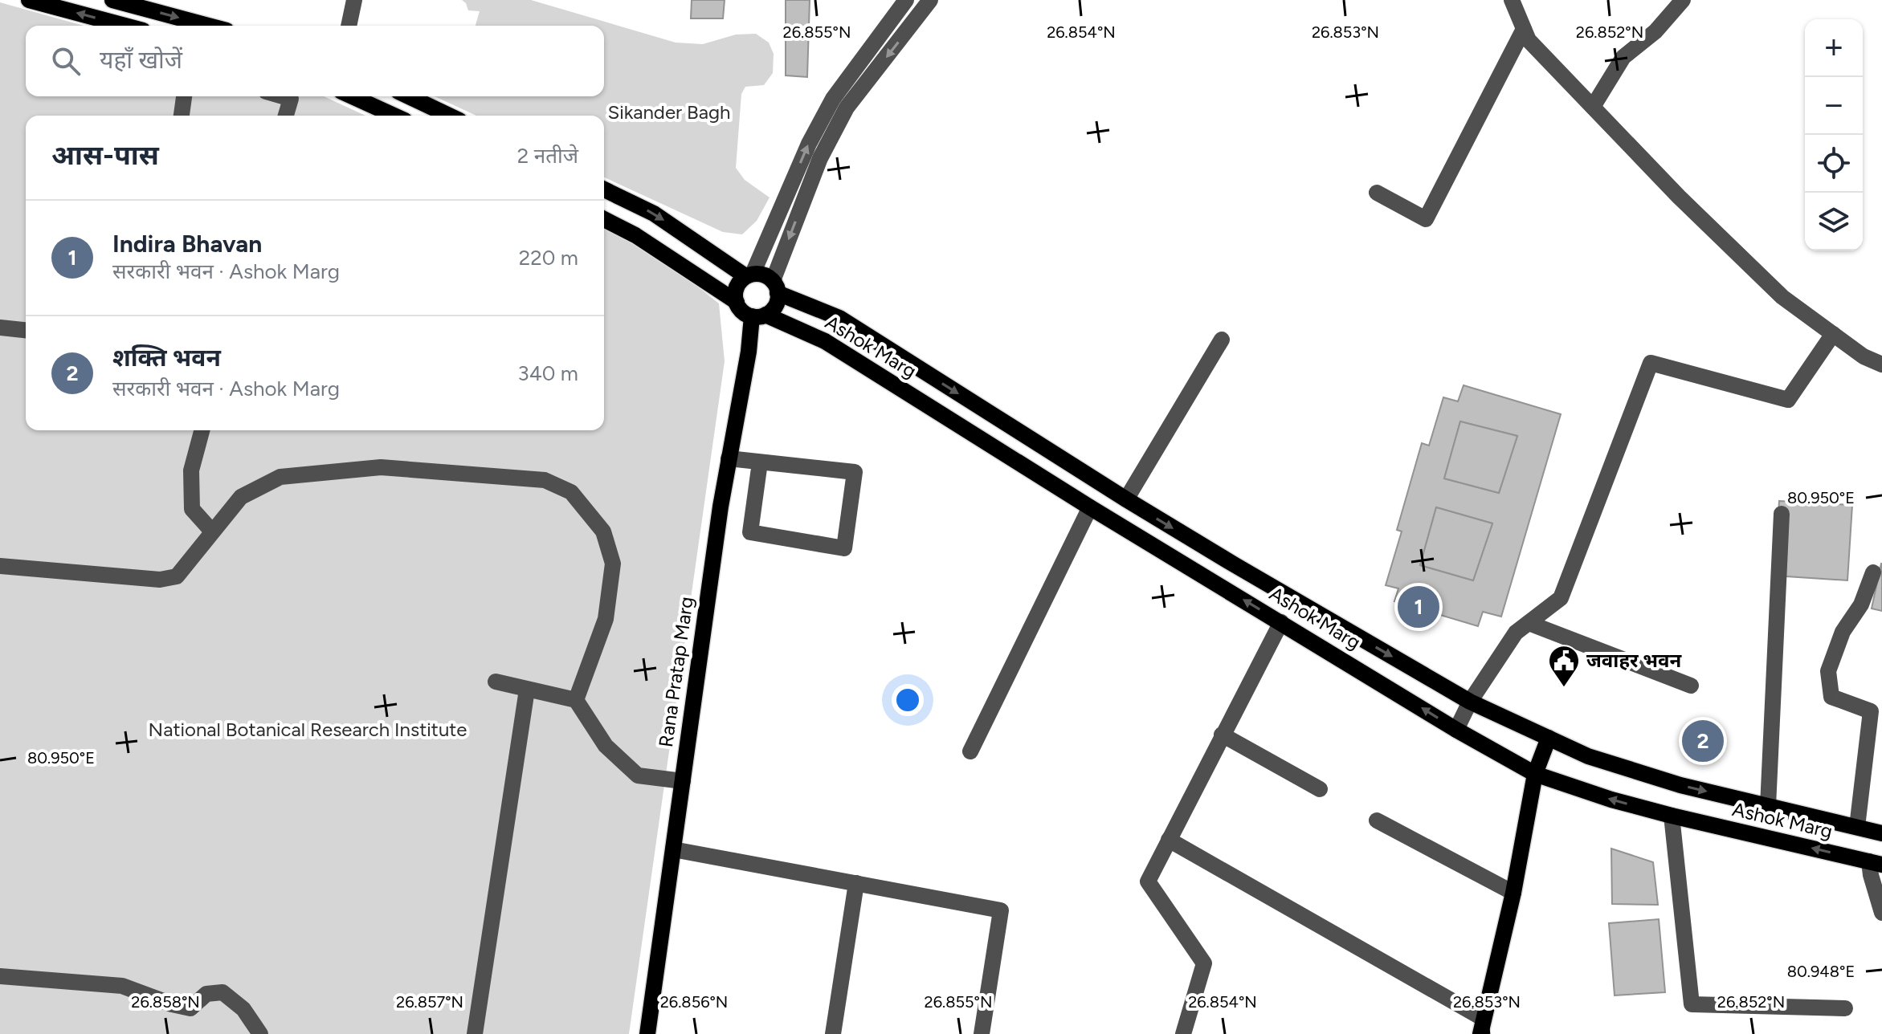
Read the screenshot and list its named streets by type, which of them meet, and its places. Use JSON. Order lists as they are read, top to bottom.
{
  "streets": {
    "main road": ["Ashok Marg", "Rana Pratap Marg"]
  },
  "crossings": [
    ["Ashok Marg", "Rana Pratap Marg"]
  ],
  "parks": ["Sikander Bagh", "National Botanical Research Institute"],
  "places": {
    "public building": ["जवाहर भवन"]
  },
  "page": {
    "map_buttons": ["+", "−"],
    "search": "यहाँ खोजें",
    "heading": ["आस-पास", "2 नतीजे"],
    "list": [
      {
        "mark": "1",
        "name": "Indira Bhavan",
        "note": "सरकारी भवन · Ashok Marg",
        "value": "220 m"
      },
      {
        "mark": "2",
        "name": "शक्ति भवन",
        "note": "सरकारी भवन · Ashok Marg",
        "value": "340 m"
      }
    ],
    "pins": ["1", "2"]
  },
  "coordinates": [
    "26.855°N",
    "26.854°N",
    "26.853°N",
    "26.852°N",
    "80.950°E",
    "80.948°E",
    "26.858°N",
    "26.857°N",
    "26.856°N"
  ]
}
